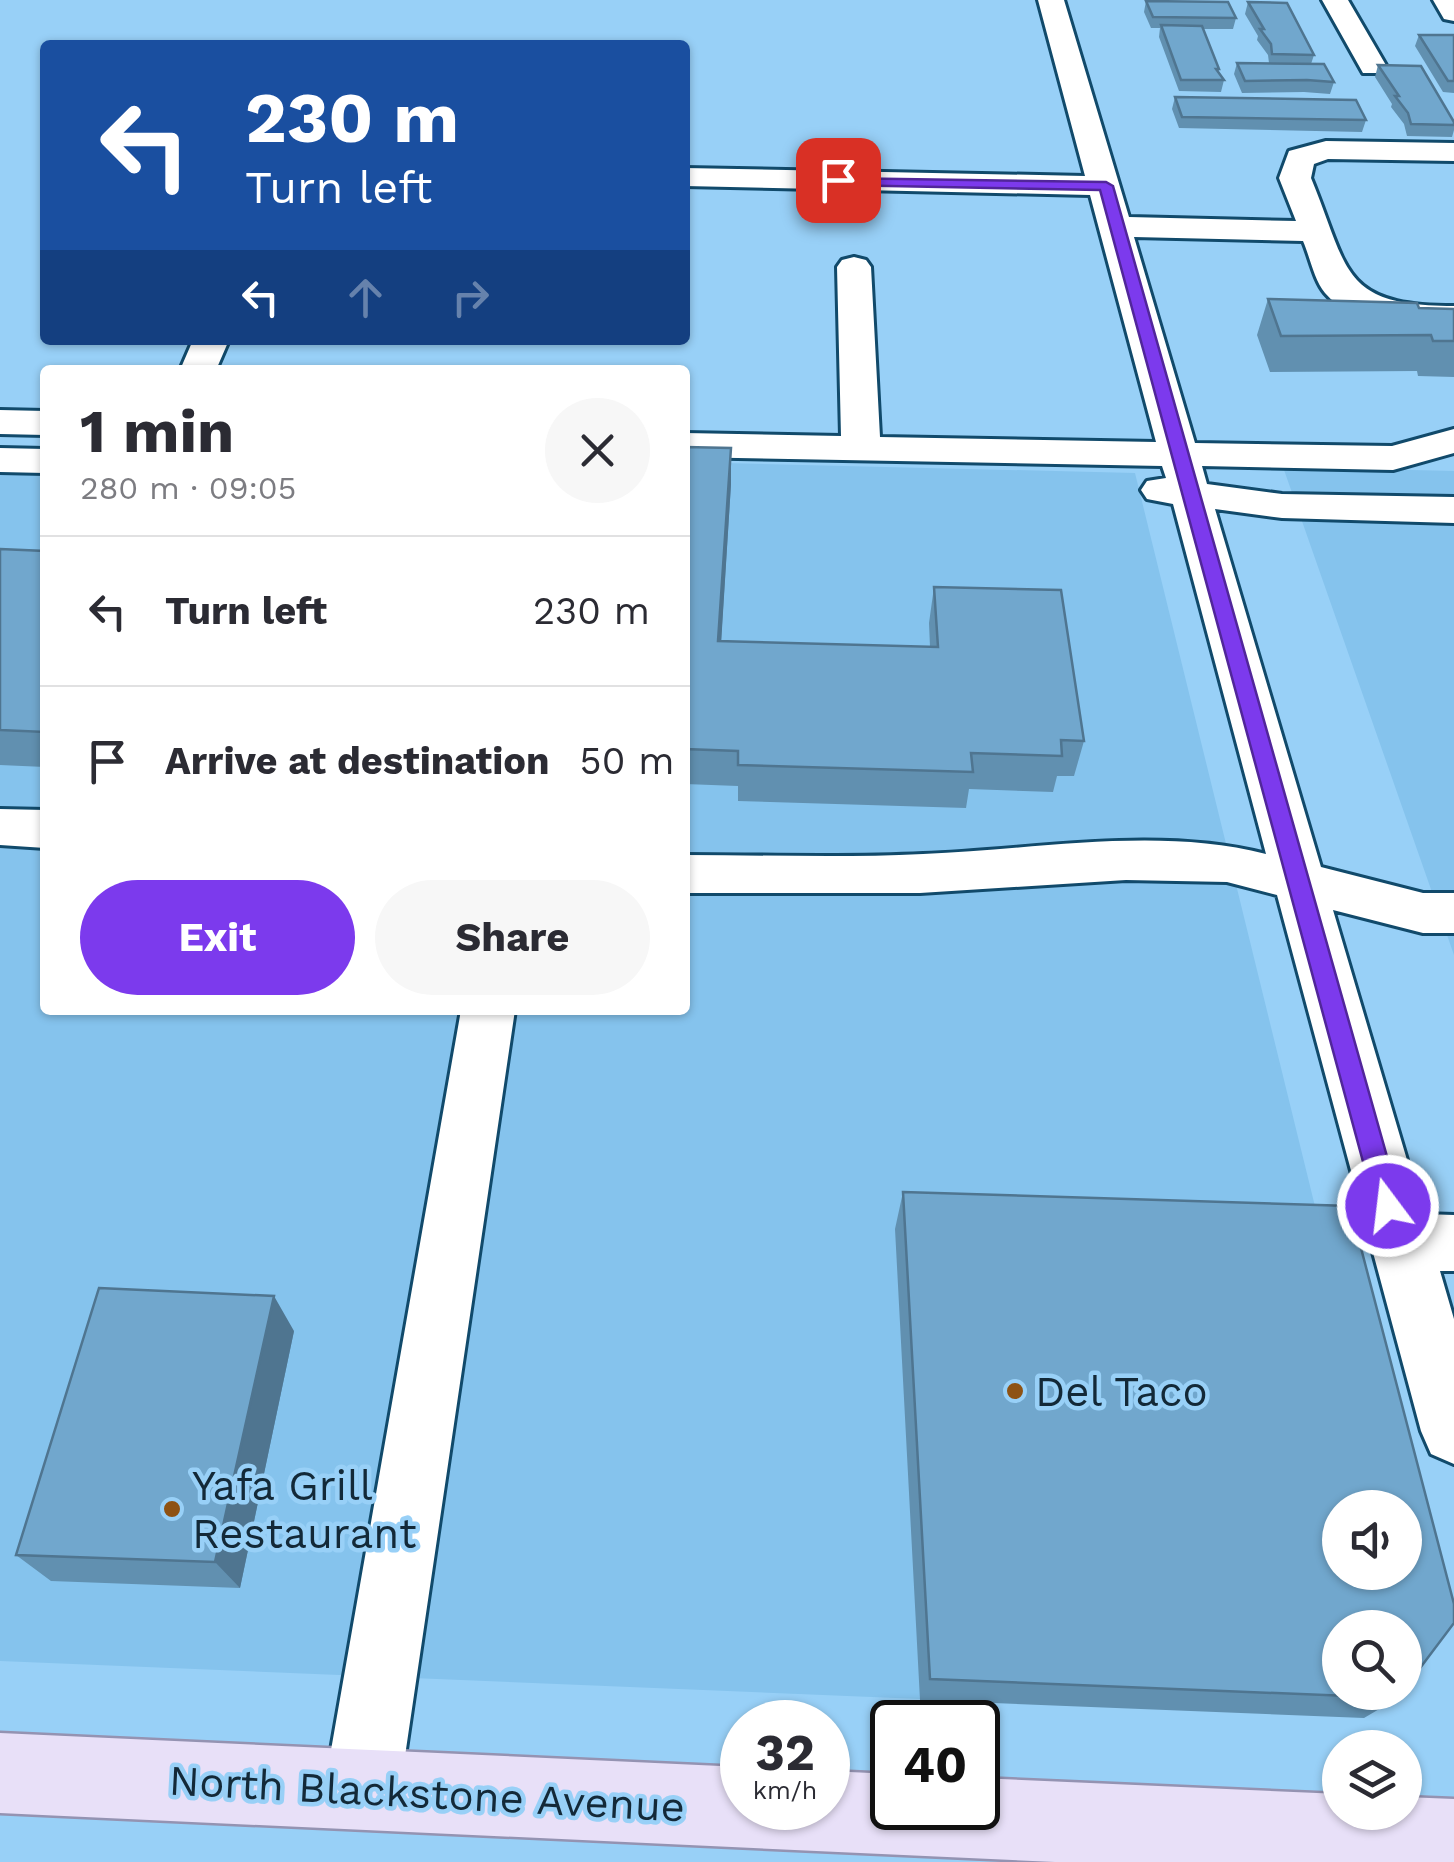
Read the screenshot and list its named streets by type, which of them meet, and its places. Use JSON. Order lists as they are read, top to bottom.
{
  "streets": {
    "main road": ["North Blackstone Avenue"]
  },
  "places": ["Del Taco", "Yafa Grill Restaurant"],
  "page": {
    "turn": ["230 m", "Turn left"],
    "heading": ["1 min", "280 m · 09:05"],
    "list": [
      {
        "name": "Turn left",
        "value": "230 m"
      },
      {
        "name": "Arrive at destination",
        "value": "50 m"
      }
    ],
    "buttons": ["Exit", "Share"],
    "speed": "32 km/h",
    "limit": "40"
  }
}
